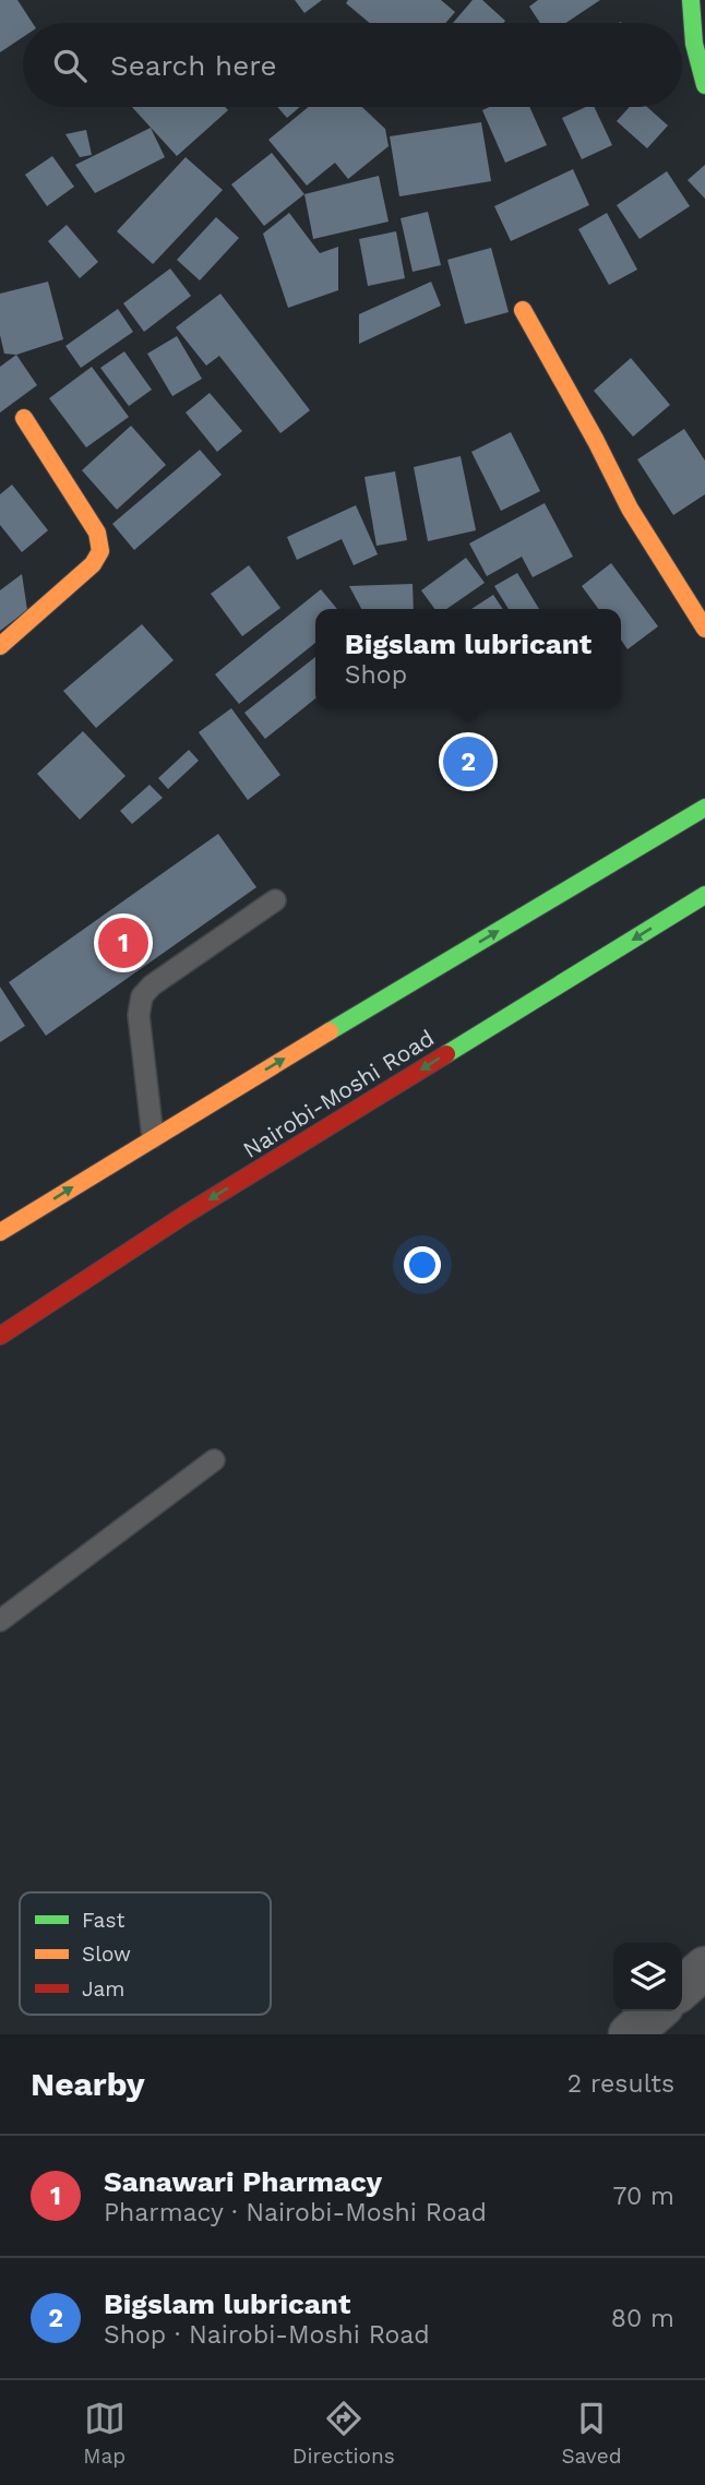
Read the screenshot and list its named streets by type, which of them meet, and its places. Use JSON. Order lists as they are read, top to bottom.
{
  "streets": {
    "main road": ["Nairobi-Moshi Road"]
  },
  "legend": ["Fast", "Slow", "Jam"],
  "page": {
    "search": "Search here",
    "popup": ["Bigslam lubricant", "Shop"],
    "pins": ["2", "1"],
    "heading": ["Nearby", "2 results"],
    "list": [
      {
        "mark": "1",
        "name": "Sanawari Pharmacy",
        "note": "Pharmacy · Nairobi-Moshi Road",
        "value": "70 m"
      },
      {
        "mark": "2",
        "name": "Bigslam lubricant",
        "note": "Shop · Nairobi-Moshi Road",
        "value": "80 m"
      }
    ],
    "nav": ["Map", "Directions", "Saved"]
  }
}
